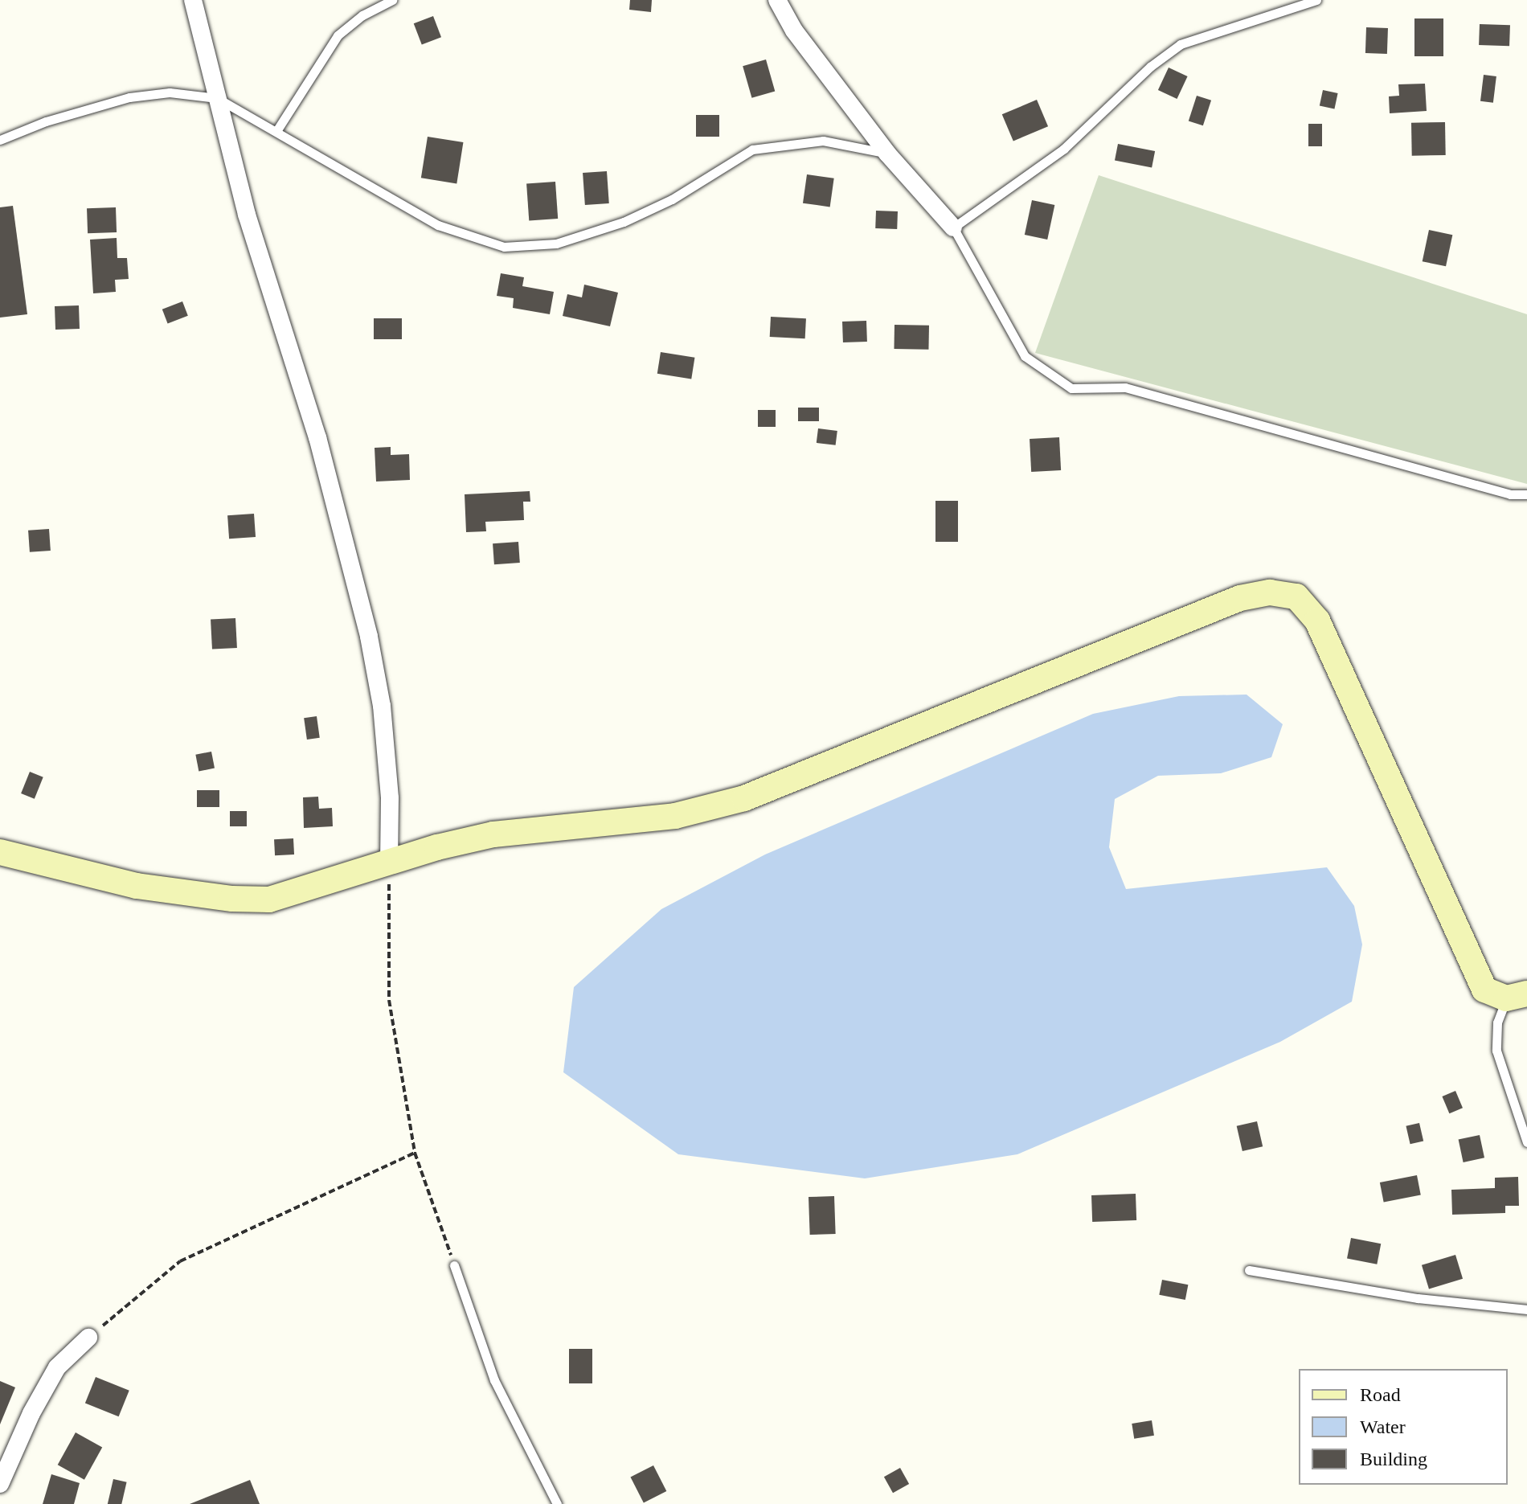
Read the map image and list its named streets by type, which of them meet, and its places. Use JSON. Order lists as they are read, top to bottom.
{
  "legend": ["Road", "Water", "Building"]
}
